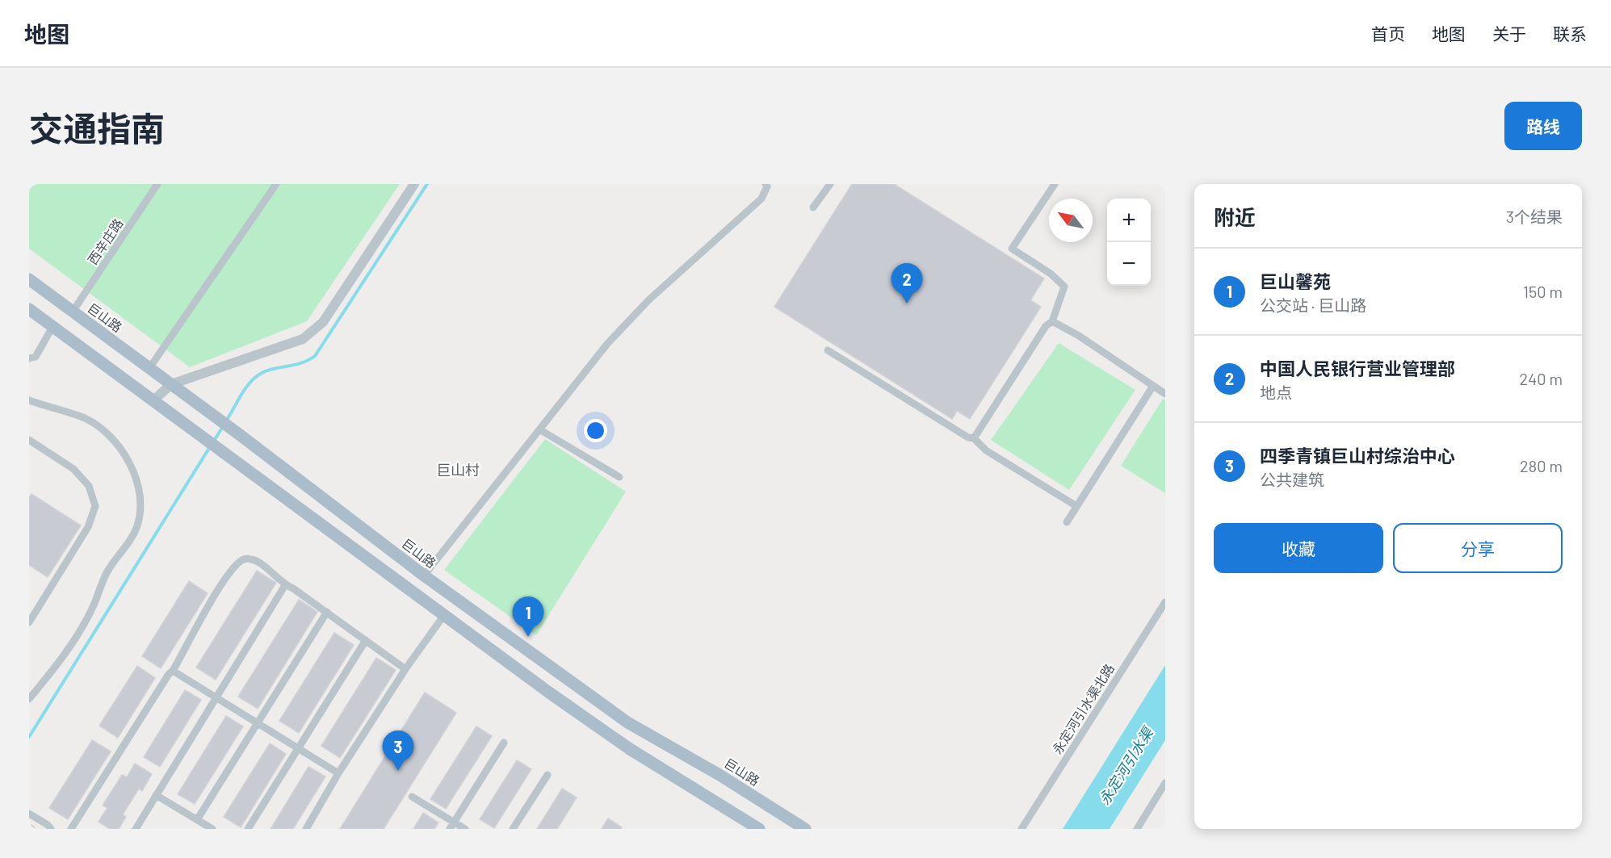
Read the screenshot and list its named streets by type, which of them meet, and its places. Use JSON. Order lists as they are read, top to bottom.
{
  "streets": {
    "main road": ["巨山路"],
    "street": ["西辛庄路", "永定河引水渠北路"]
  },
  "crossings": [
    ["西辛庄路", "巨山路"]
  ],
  "districts": ["巨山村"],
  "water": ["永定河引水渠"],
  "north": "top left",
  "page": {
    "header": "地图",
    "nav": [
      "首页",
      "地图",
      "关于",
      "联系"
    ],
    "title": "交通指南",
    "buttons": [
      "路线",
      ["收藏", "分享"]
    ],
    "heading": ["附近", "3个结果"],
    "map_buttons": ["+", "−"],
    "list": [
      {
        "mark": "1",
        "name": "巨山馨苑",
        "note": "公交站 · 巨山路",
        "value": "150 m"
      },
      {
        "mark": "2",
        "name": "中国人民银行营业管理部",
        "note": "地点",
        "value": "240 m"
      },
      {
        "mark": "3",
        "name": "四季青镇巨山村综治中心",
        "note": "公共建筑",
        "value": "280 m"
      }
    ],
    "pins": ["2", "1", "3"]
  }
}
